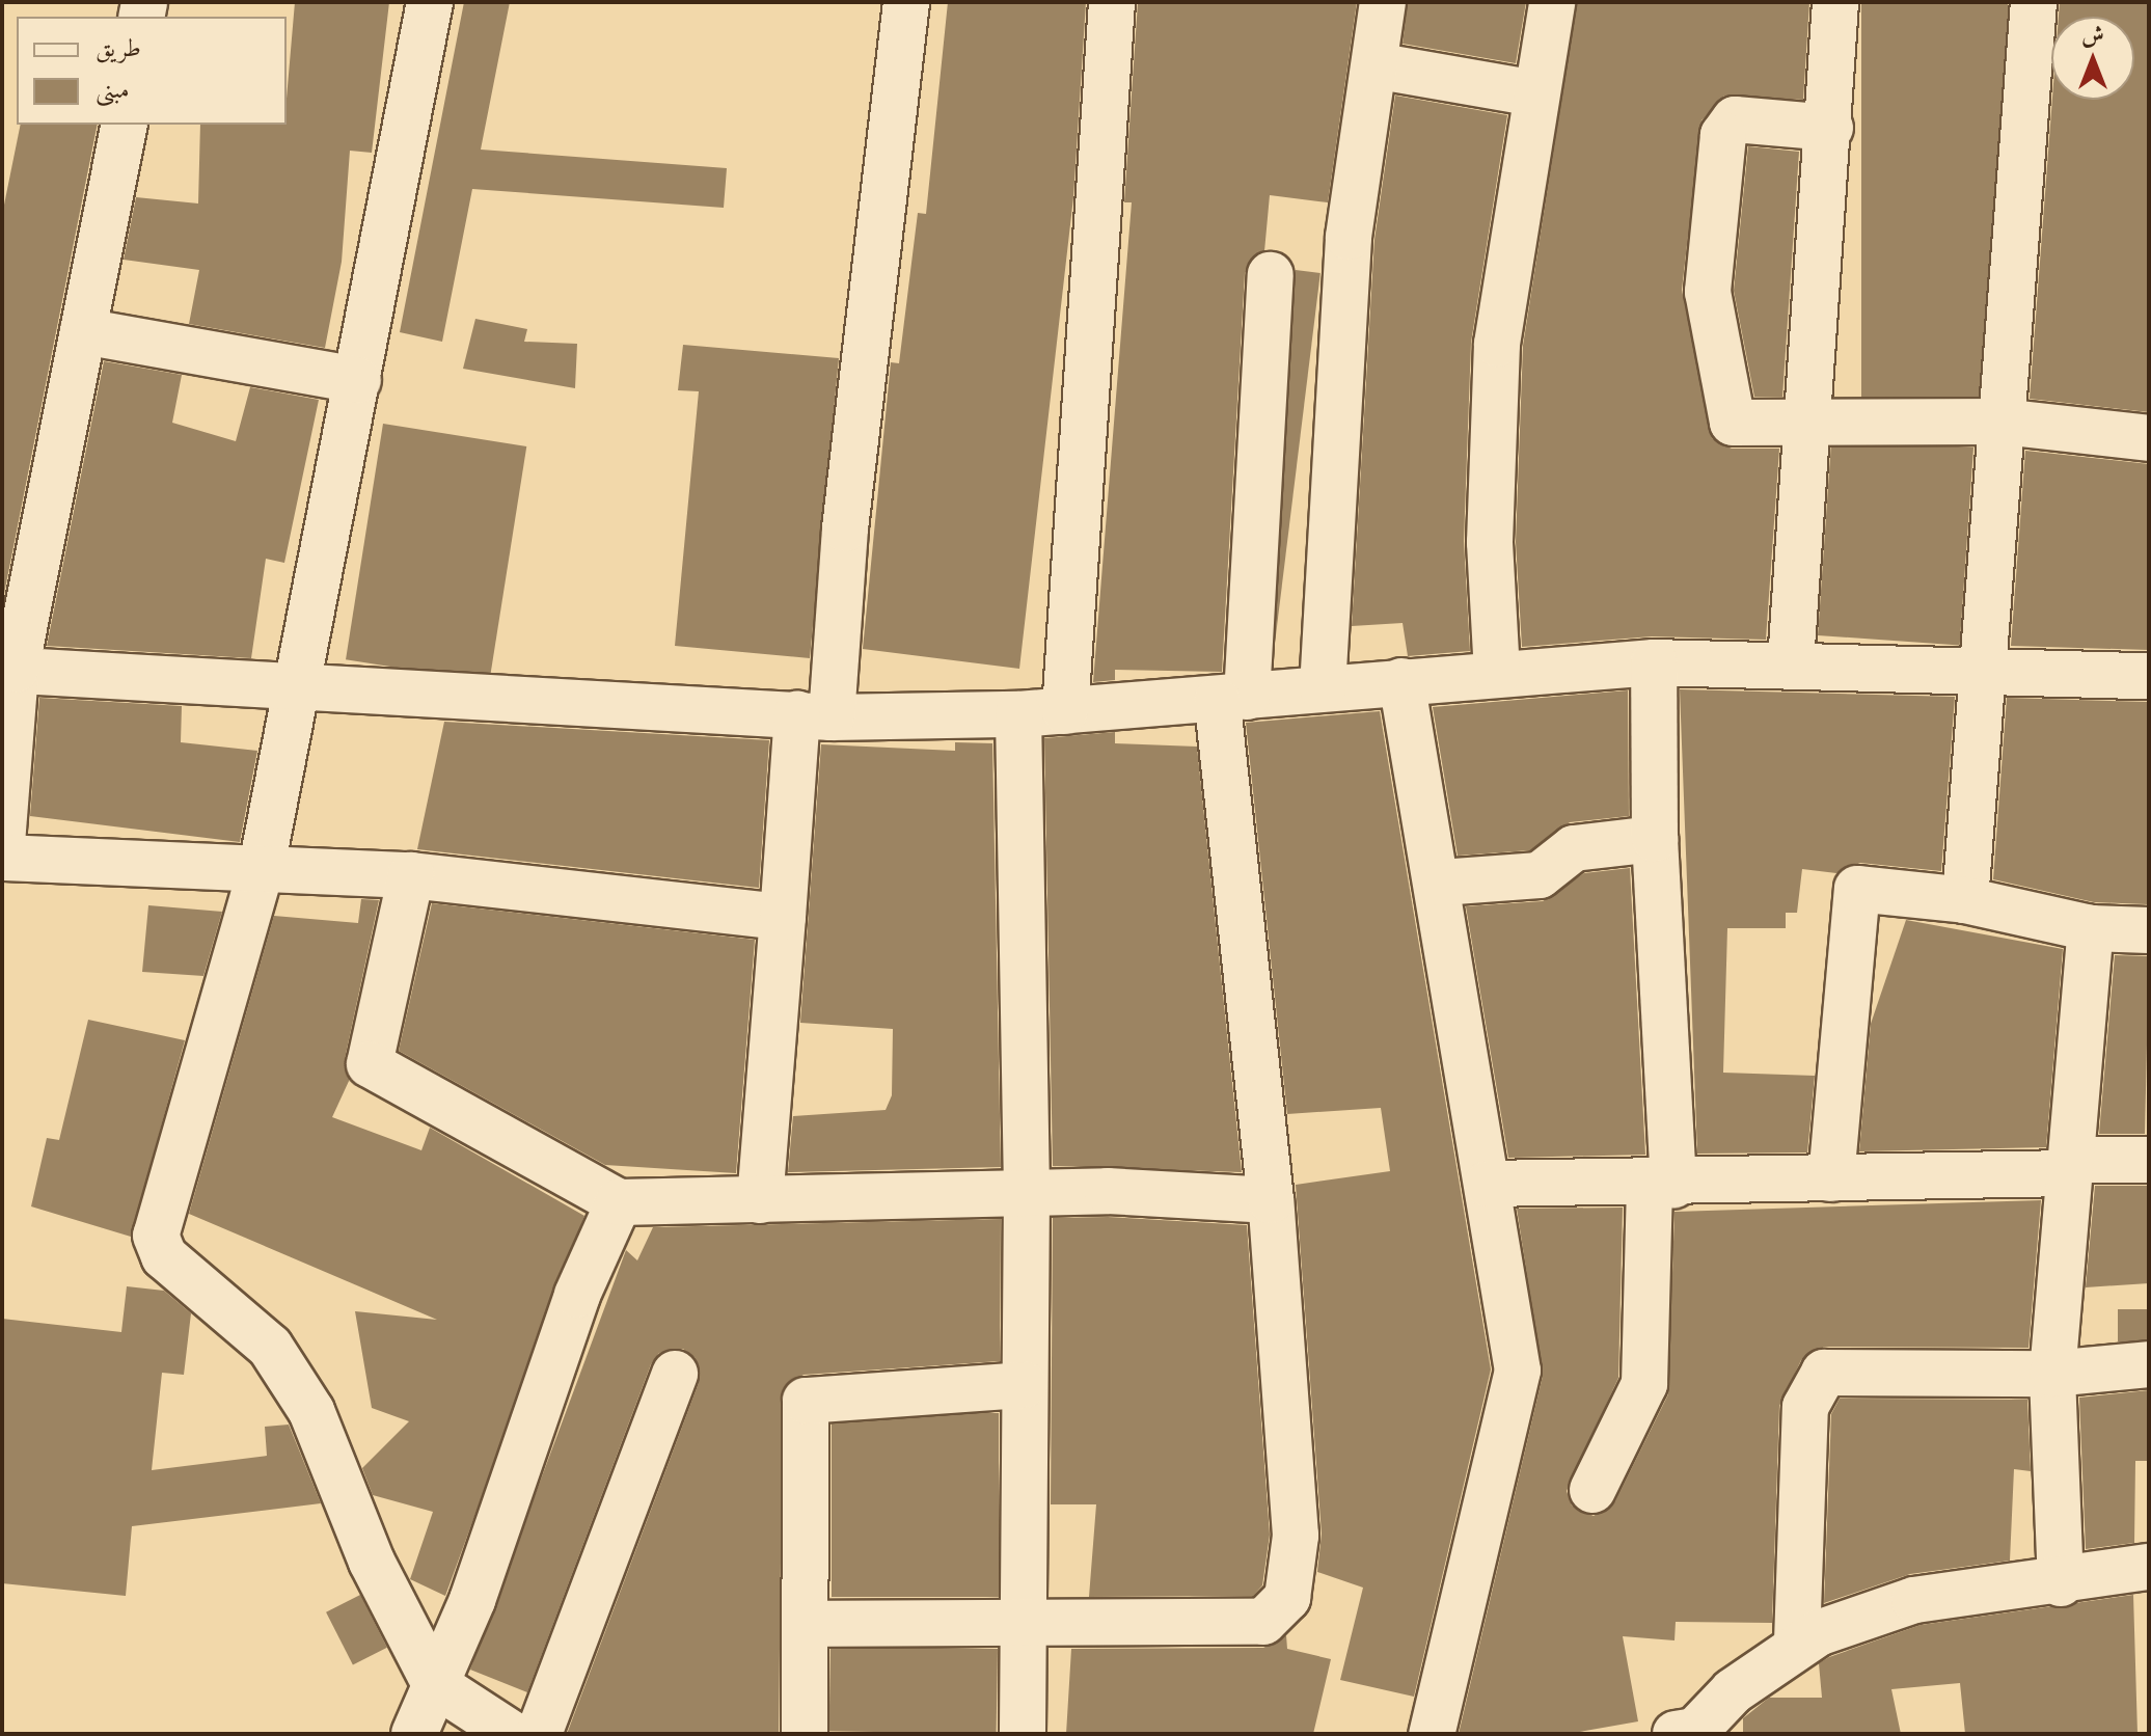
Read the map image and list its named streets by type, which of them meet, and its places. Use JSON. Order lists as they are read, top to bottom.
{
  "legend": ["طريق", "مبنى"],
  "north": "top"
}
